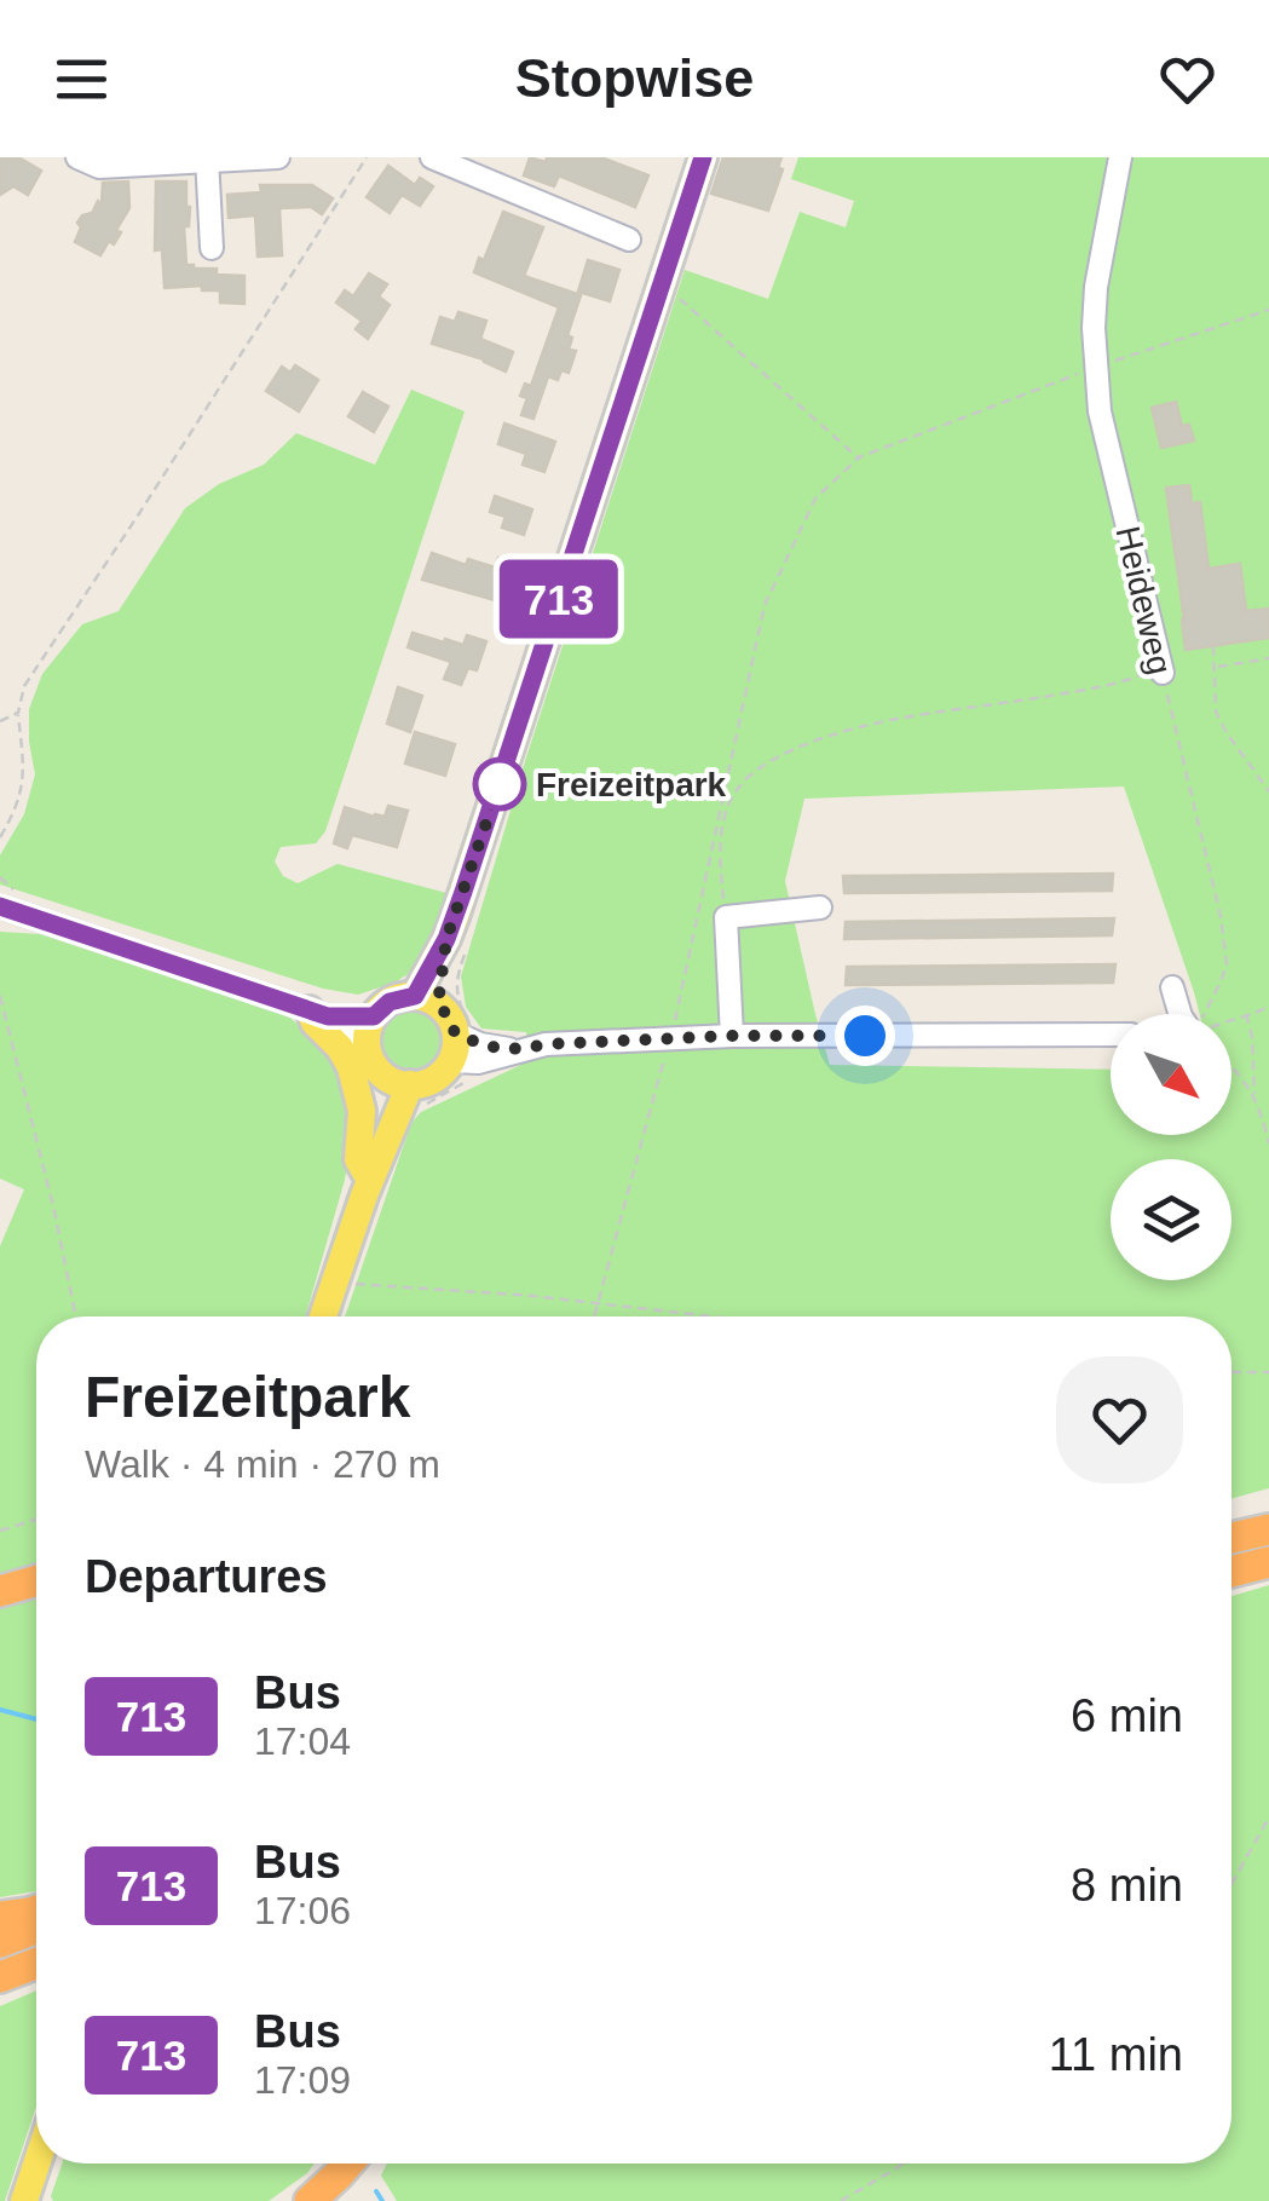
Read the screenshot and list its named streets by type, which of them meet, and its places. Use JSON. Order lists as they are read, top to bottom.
{
  "streets": {
    "street": ["Heideweg"]
  },
  "places": ["Freizeitpark"],
  "lines": ["bus line 713"],
  "north": "bottom right",
  "page": {
    "header": "Stopwise",
    "on_map": "713",
    "heading": [
      ["Freizeitpark", "Walk · 4 min · 270 m"],
      "Departures"
    ],
    "list": [
      {
        "mark": "713",
        "name": "Bus",
        "note": "17:04",
        "value": "6 min"
      },
      {
        "mark": "713",
        "name": "Bus",
        "note": "17:06",
        "value": "8 min"
      },
      {
        "mark": "713",
        "name": "Bus",
        "note": "17:09",
        "value": "11 min"
      }
    ]
  }
}
